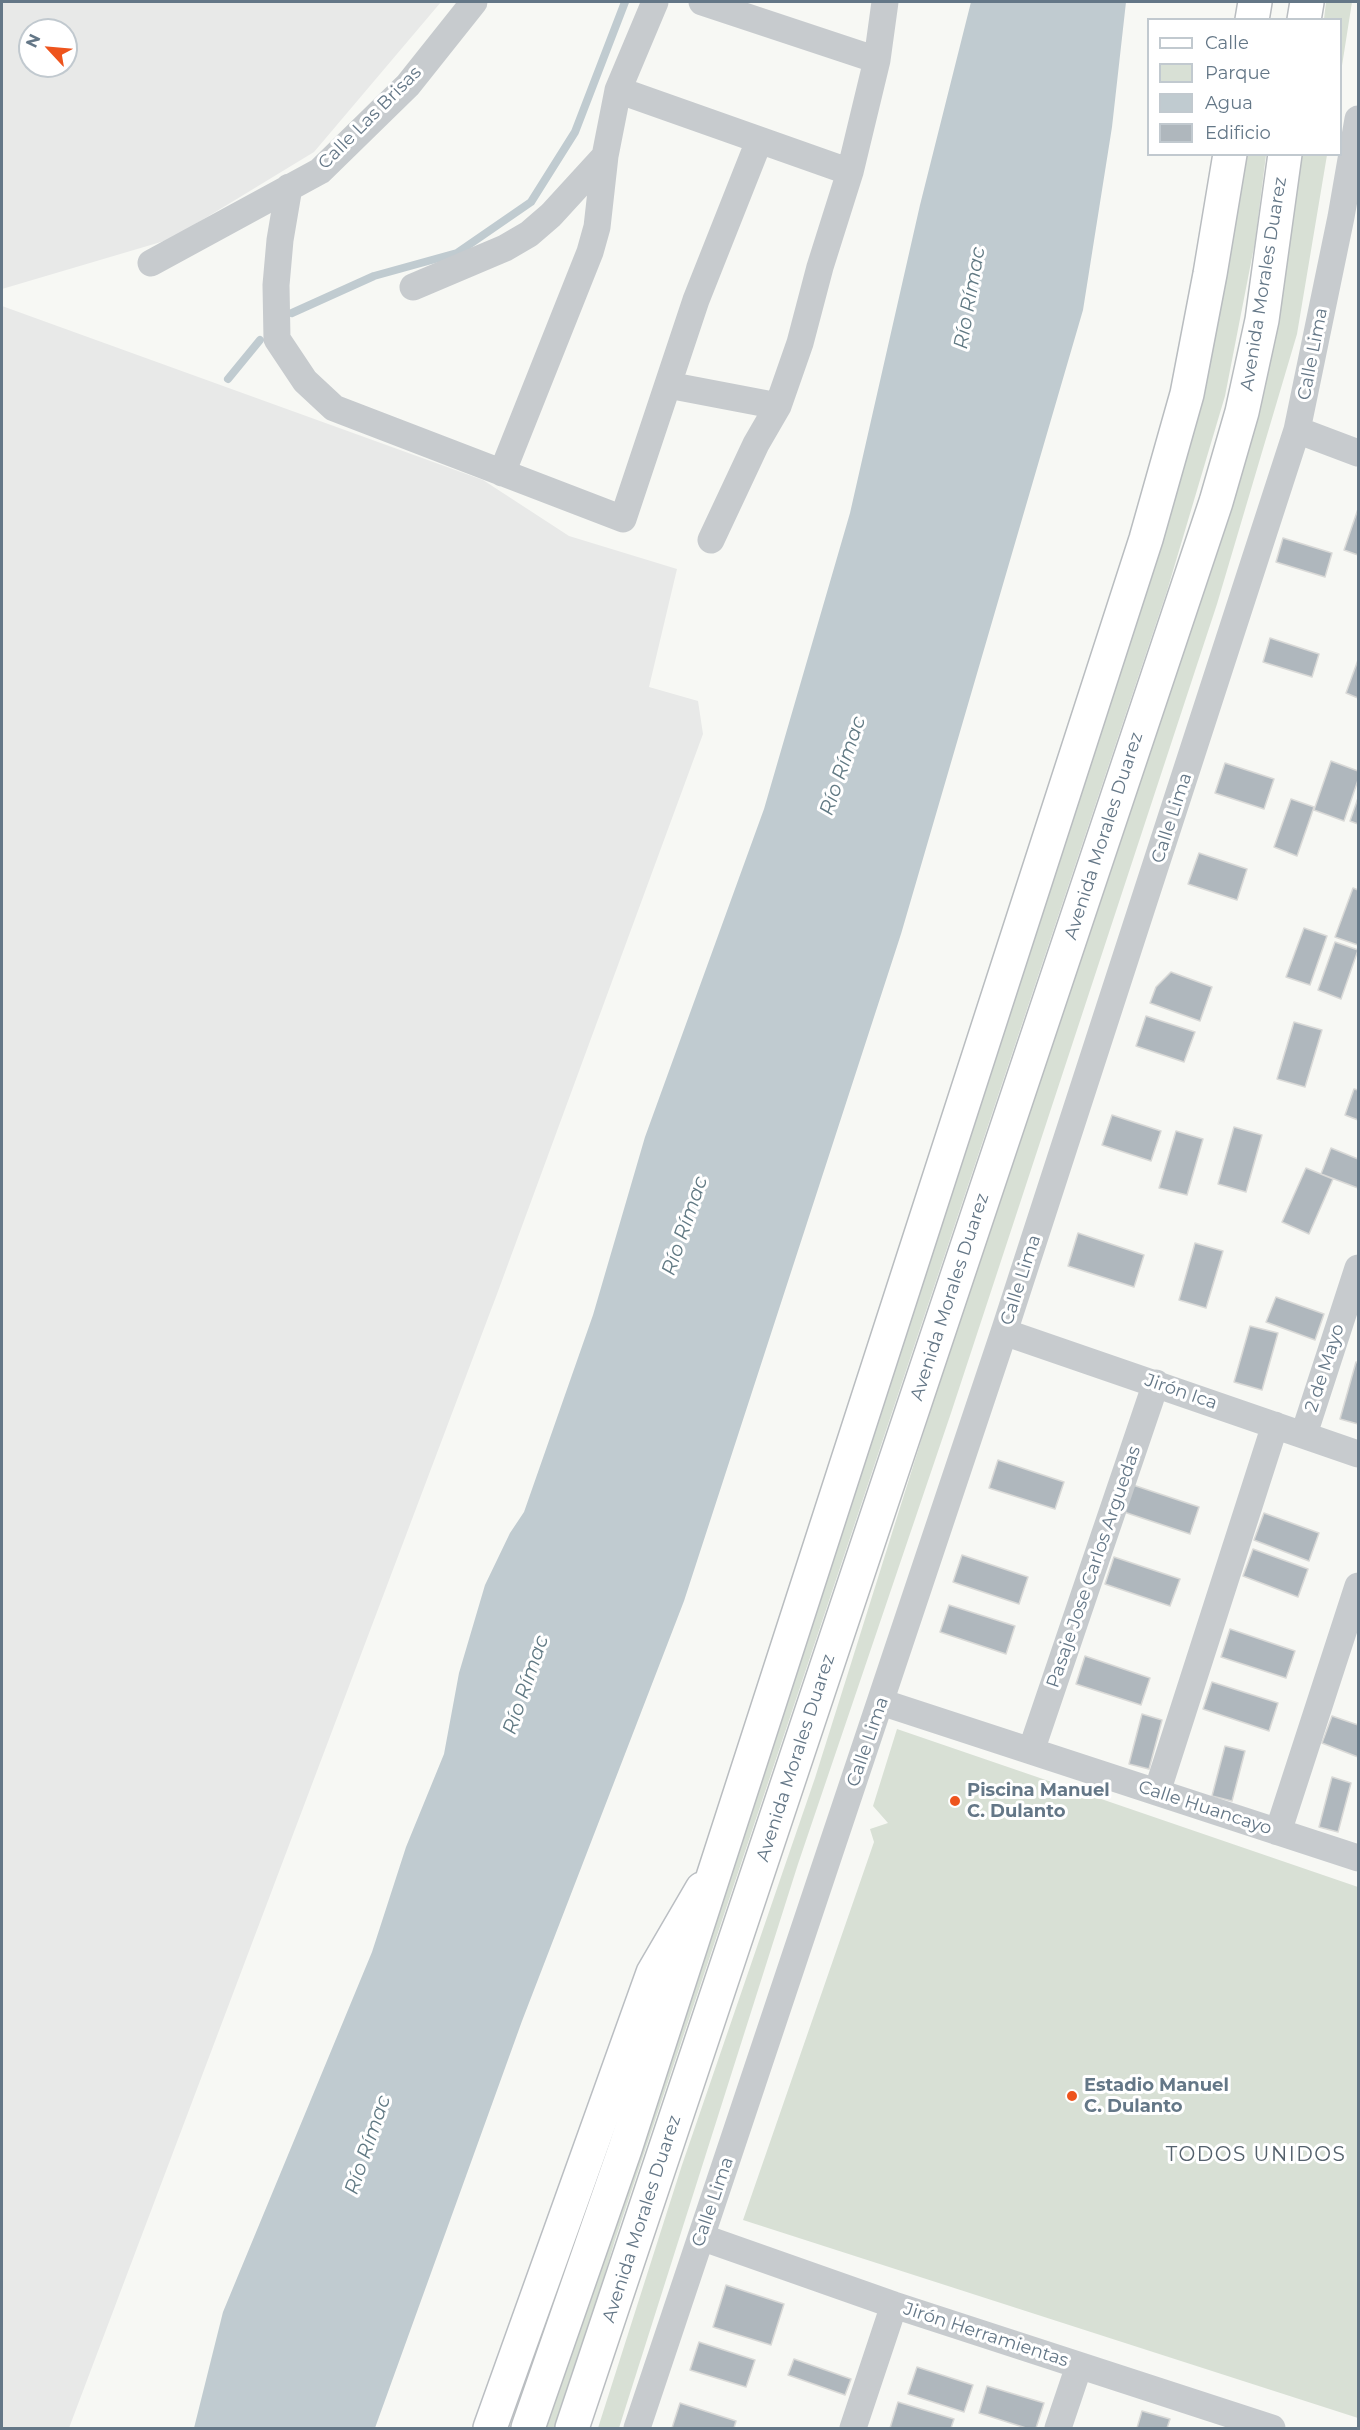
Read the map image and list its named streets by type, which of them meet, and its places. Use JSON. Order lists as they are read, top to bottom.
{
  "streets": {
    "main road": ["Avenida Morales Duarez"],
    "street": [
      "Calle Las Brisas",
      "Calle Lima",
      "2 de Mayo",
      "Jirón Ica",
      "Pasaje Jose Carlos Arguedas",
      "Calle Huancayo",
      "Jirón Herramientas"
    ]
  },
  "crossings": [
    ["Calle Lima", "Jirón Ica"],
    ["Calle Lima", "Calle Huancayo"],
    ["Calle Lima", "Jirón Herramientas"],
    ["2 de Mayo", "Jirón Ica"],
    ["Jirón Ica", "Pasaje Jose Carlos Arguedas"],
    ["Pasaje Jose Carlos Arguedas", "Calle Huancayo"]
  ],
  "districts": ["TODOS UNIDOS"],
  "water": ["Río Rímac"],
  "places": ["Piscina Manuel C. Dulanto", "Estadio Manuel C. Dulanto"],
  "legend": [
    "Calle",
    "Parque",
    "Agua",
    "Edificio"
  ],
  "north": "top left"
}
